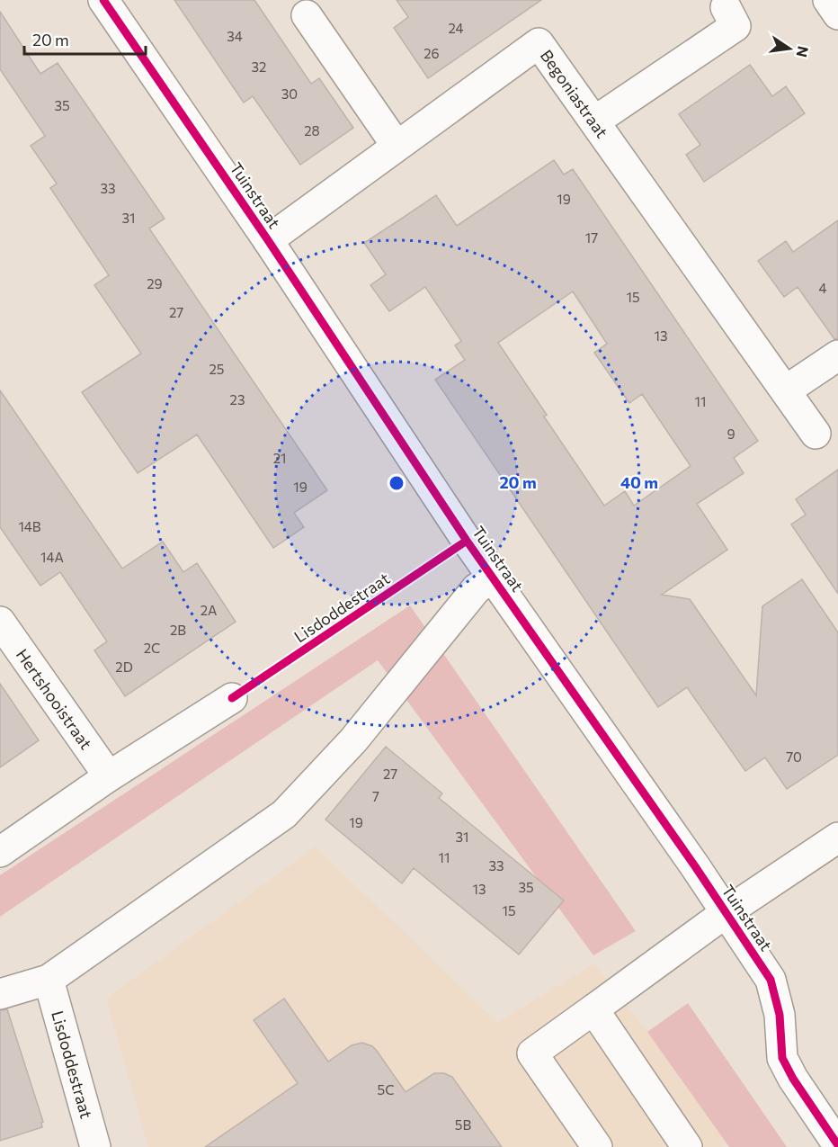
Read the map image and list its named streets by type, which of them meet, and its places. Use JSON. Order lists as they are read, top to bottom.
{
  "streets": {
    "street": [
      "Begoniastraat",
      "Tuinstraat",
      "Lisdoddestraat",
      "Hertshooistraat"
    ]
  },
  "crossings": [
    ["Begoniastraat", "Tuinstraat"]
  ],
  "house_numbers": [
    "24",
    "34",
    "26",
    "32",
    "30",
    "35",
    "28",
    "33",
    "19",
    "31",
    "17",
    "29",
    "4",
    "15",
    "27",
    "13",
    "25",
    "23",
    "11",
    "9",
    "21",
    "19",
    "14B",
    "14A",
    "2A",
    "2B",
    "2C",
    "2D",
    "70",
    "27",
    "7",
    "19",
    "31",
    "11",
    "33",
    "35",
    "13",
    "15",
    "5C",
    "5B"
  ],
  "scale_bar": "20 m",
  "north": "right",
  "rings": ["20 m", "40 m"]
}
